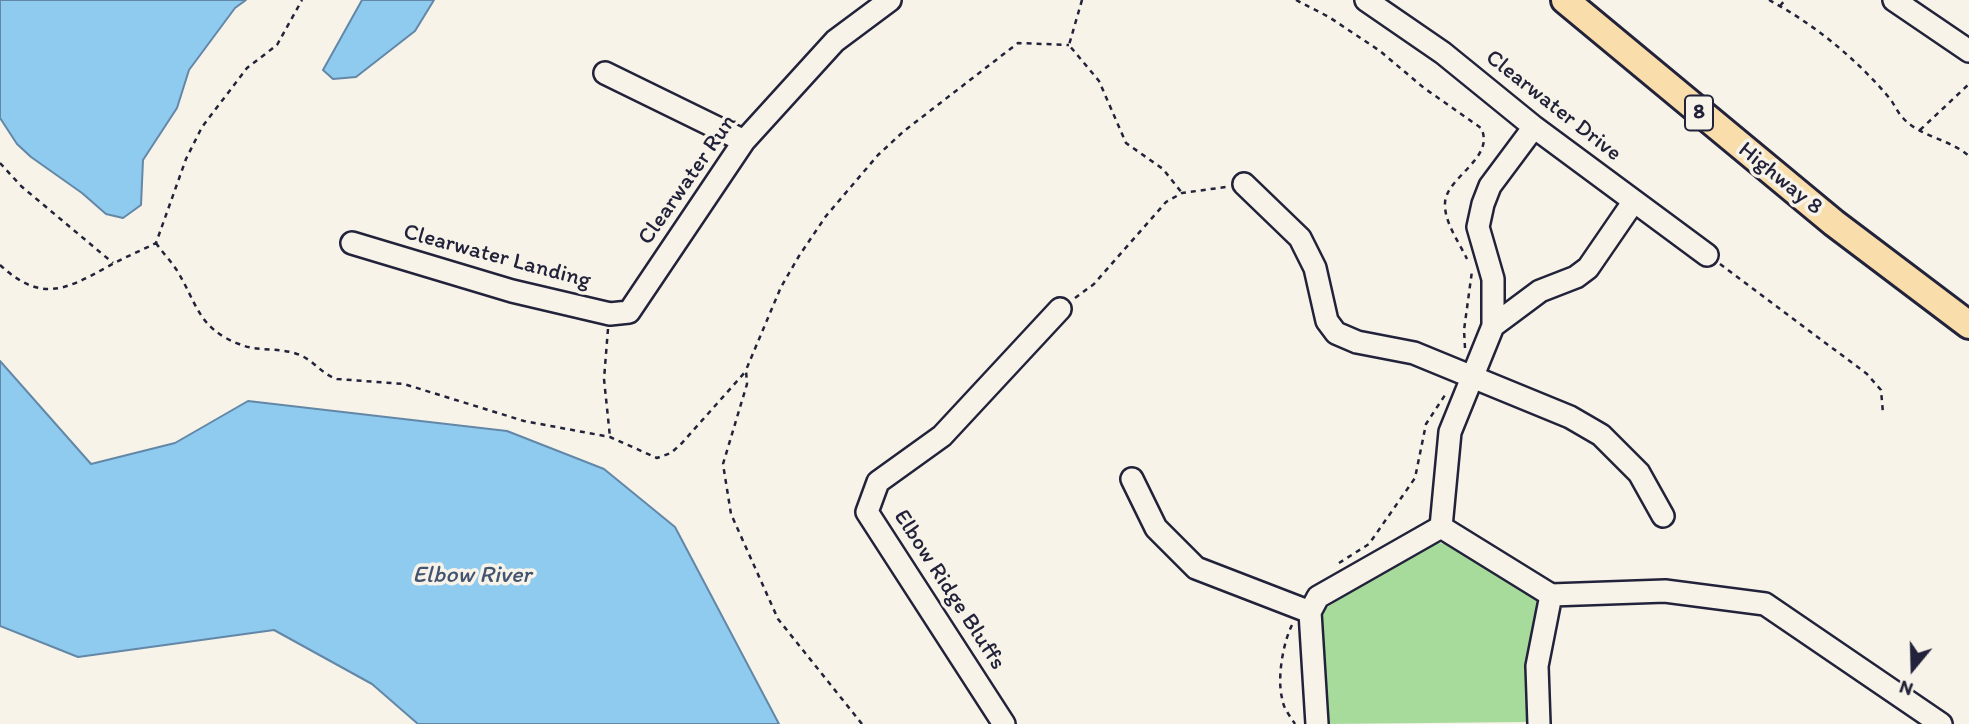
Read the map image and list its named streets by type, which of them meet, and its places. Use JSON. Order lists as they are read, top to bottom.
{
  "streets": {
    "main road": ["8", "Highway 8"],
    "street": [
      "Clearwater Drive",
      "Clearwater Run",
      "Clearwater Landing",
      "Elbow Ridge Bluffs"
    ]
  },
  "crossings": [
    ["Clearwater Run", "Clearwater Landing"]
  ],
  "water": ["Elbow River"],
  "north": "bottom"
}
